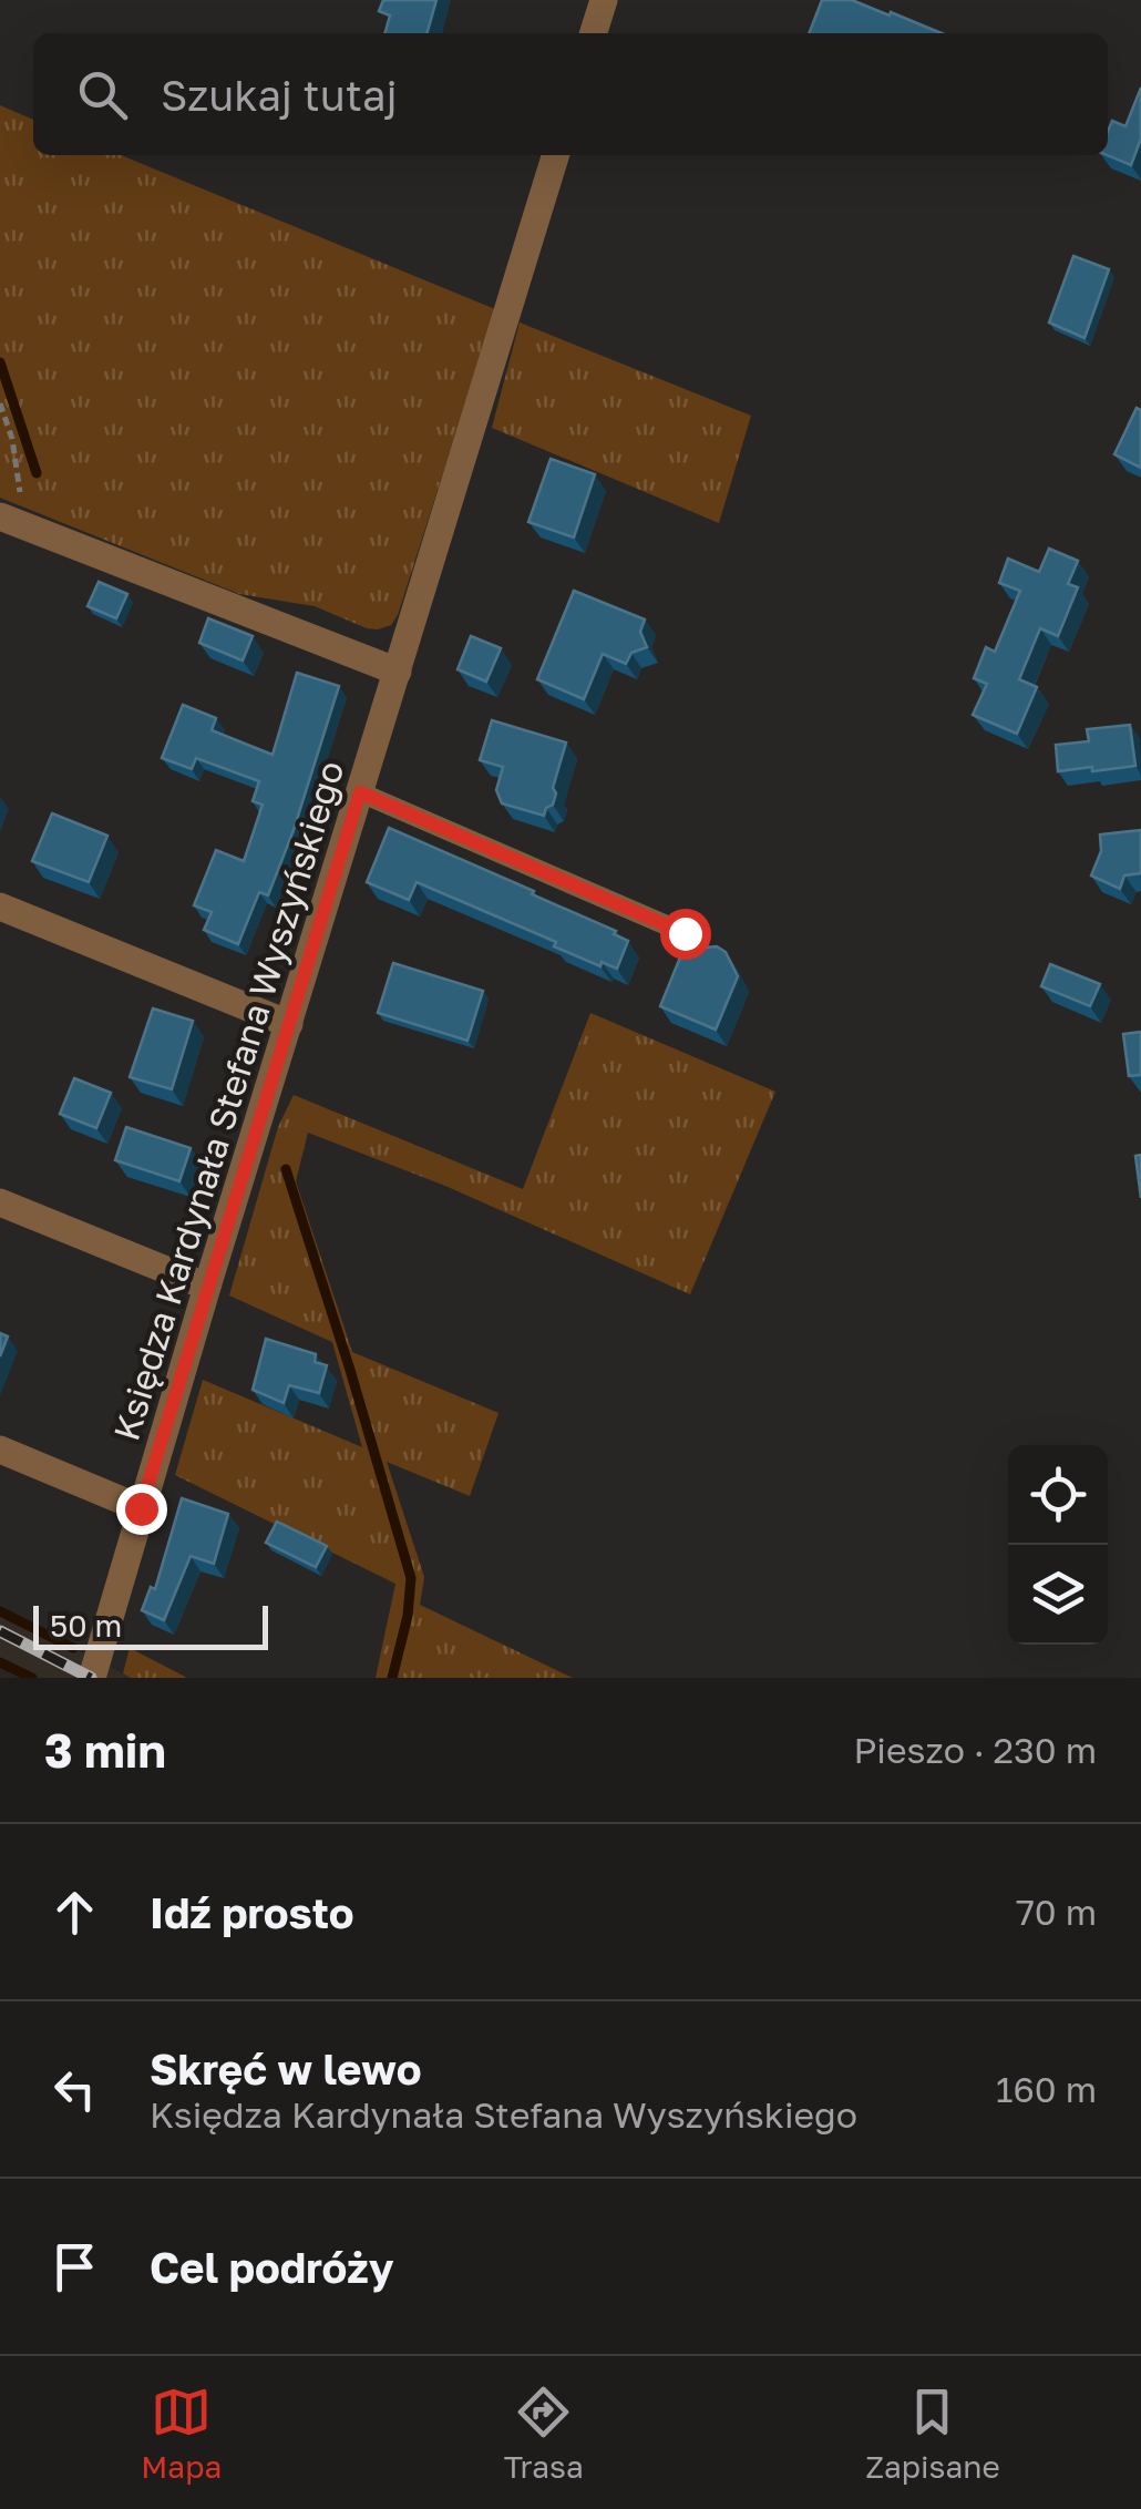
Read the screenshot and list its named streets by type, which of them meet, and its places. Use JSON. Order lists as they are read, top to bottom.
{
  "streets": {
    "street": ["Księdza Kardynała Stefana Wyszyńskiego"]
  },
  "scale_bar": "50 m",
  "page": {
    "search": "Szukaj tutaj",
    "scale": "50 m",
    "heading": ["3 min", "Pieszo · 230 m"],
    "list": [
      ["Idź prosto", "70 m"],
      ["Skręć w lewo", "Księdza Kardynała Stefana Wyszyńskiego", "160 m"],
      "Cel podróży"
    ],
    "nav": ["Mapa", "Trasa", "Zapisane"]
  }
}
